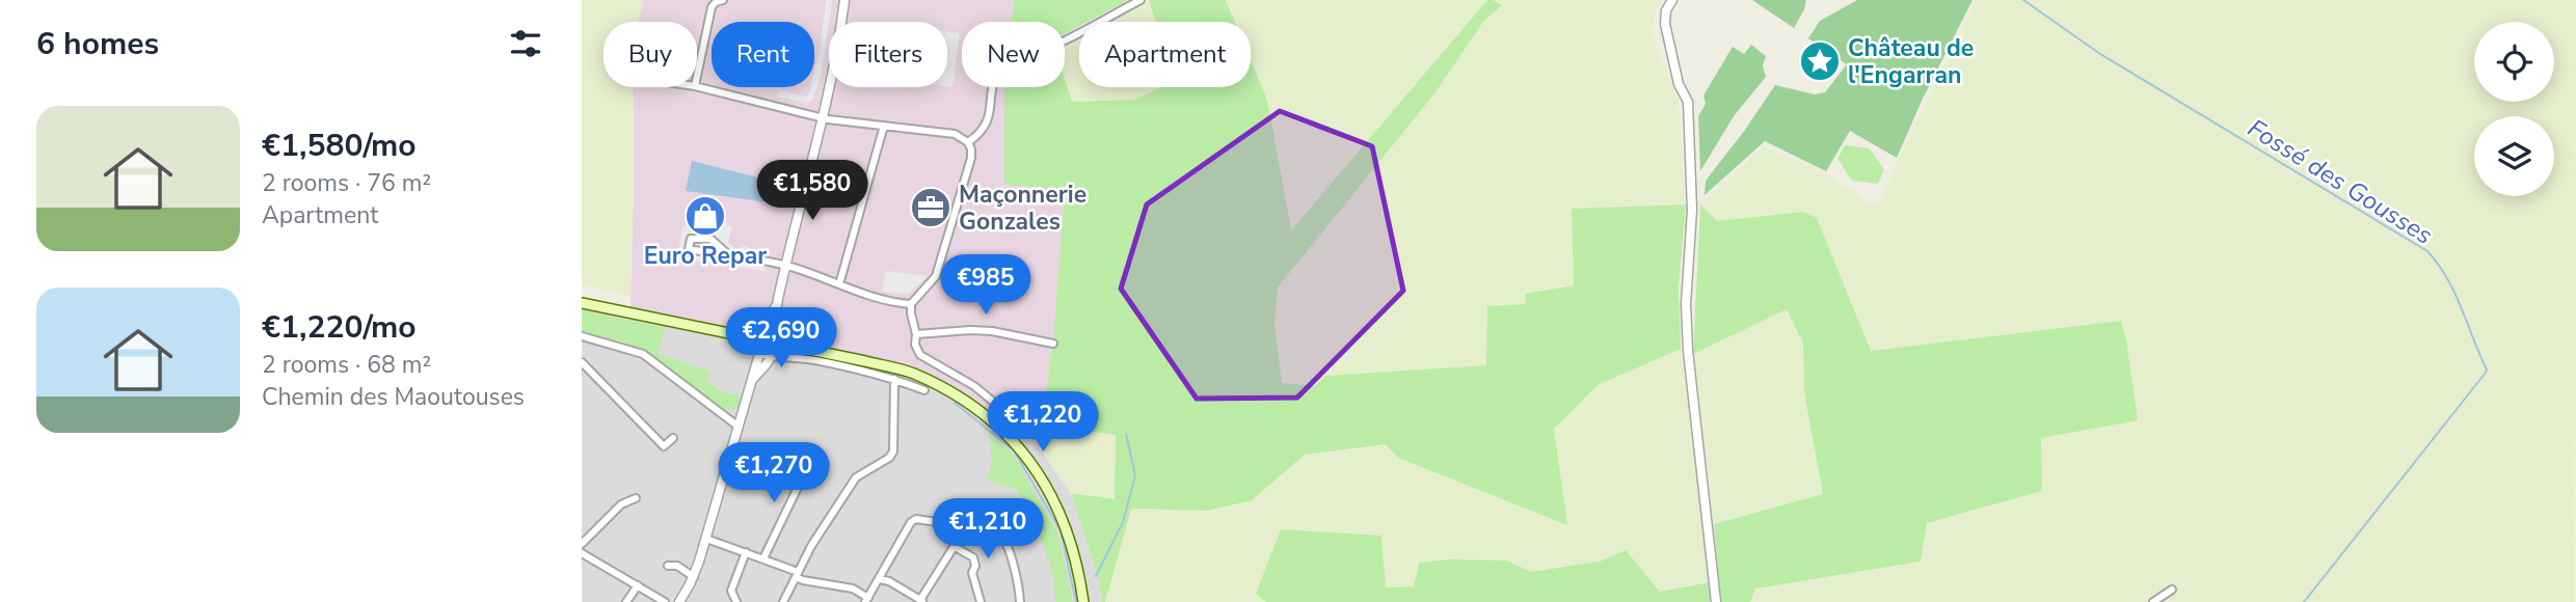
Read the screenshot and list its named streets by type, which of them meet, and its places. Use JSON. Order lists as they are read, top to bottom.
{
  "water": ["Fossé des Gousses"],
  "places": {
    "place": ["Château de l'Engarran"],
    "office": ["Maçonnerie Gonzales"],
    "shop": ["Euro Repar"]
  },
  "page": {
    "heading": "6 homes",
    "chip": [
      "Buy",
      "Rent",
      "Filters",
      "New",
      "Apartment"
    ],
    "list": [
      {
        "name": "€1,580/mo",
        "note": "2 rooms · 76 m² · Apartment"
      },
      {
        "name": "€1,220/mo",
        "note": "2 rooms · 68 m² · Chemin des Maoutouses"
      }
    ],
    "price": [
      "€1,580",
      "€985",
      "€2,690",
      "€1,220",
      "€1,270",
      "€1,210"
    ]
  }
}
